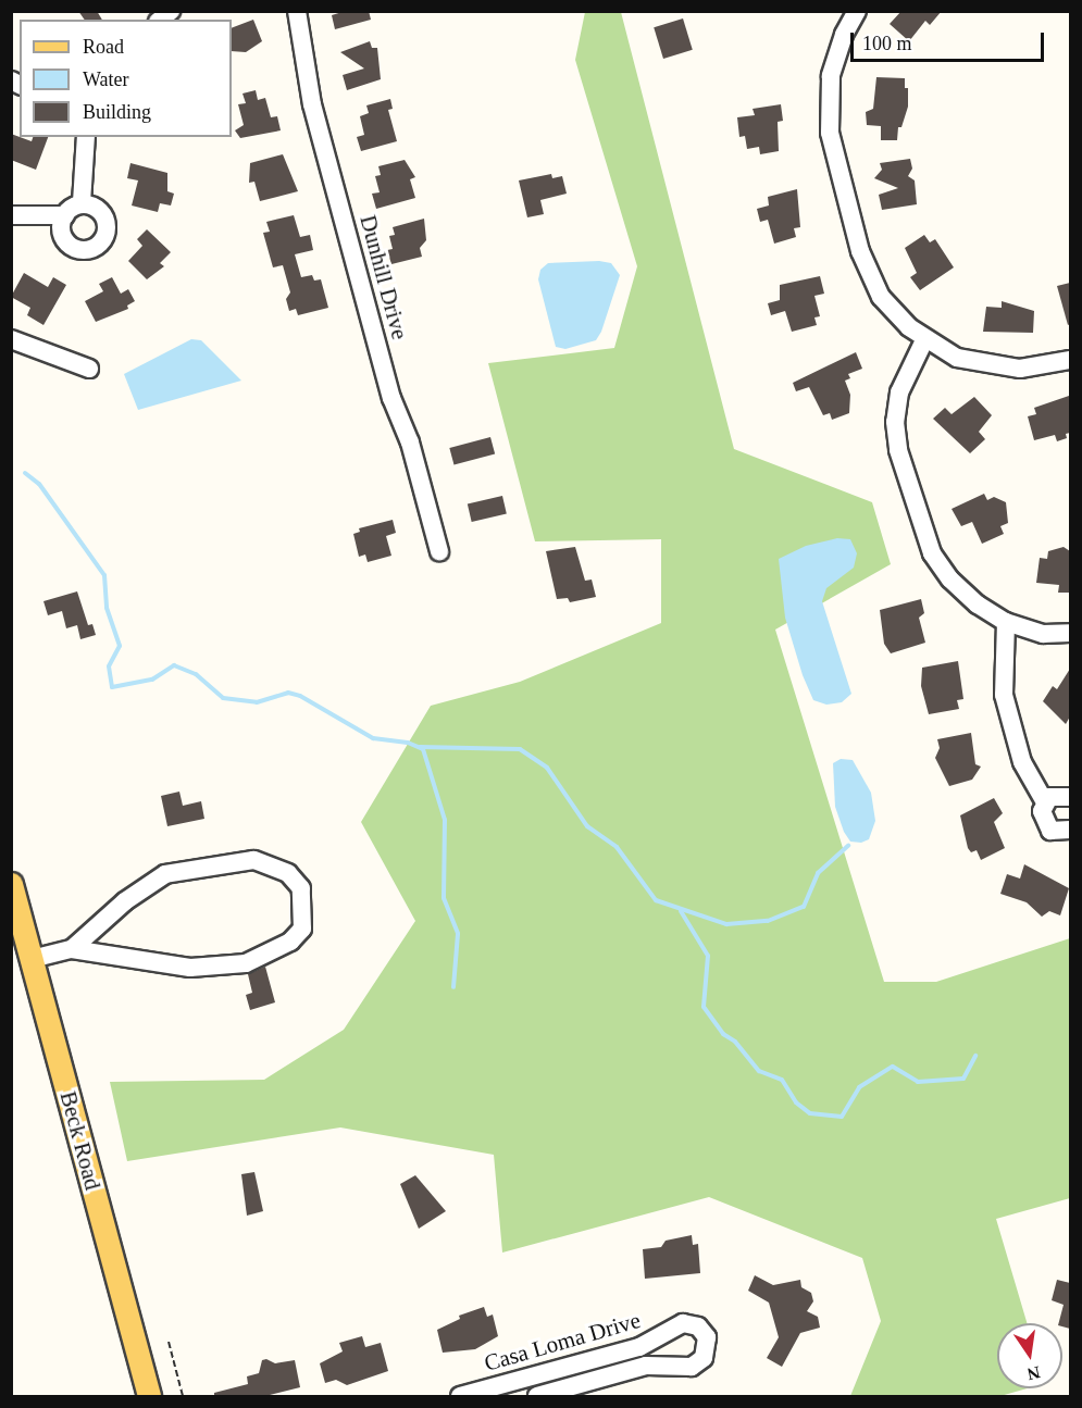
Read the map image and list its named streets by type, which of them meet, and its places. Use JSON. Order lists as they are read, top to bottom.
{
  "streets": {
    "main road": ["Beck Road"],
    "street": ["Dunhill Drive", "Casa Loma Drive"]
  },
  "legend": ["Road", "Water", "Building"],
  "scale_bar": "100 m",
  "north": "bottom"
}
